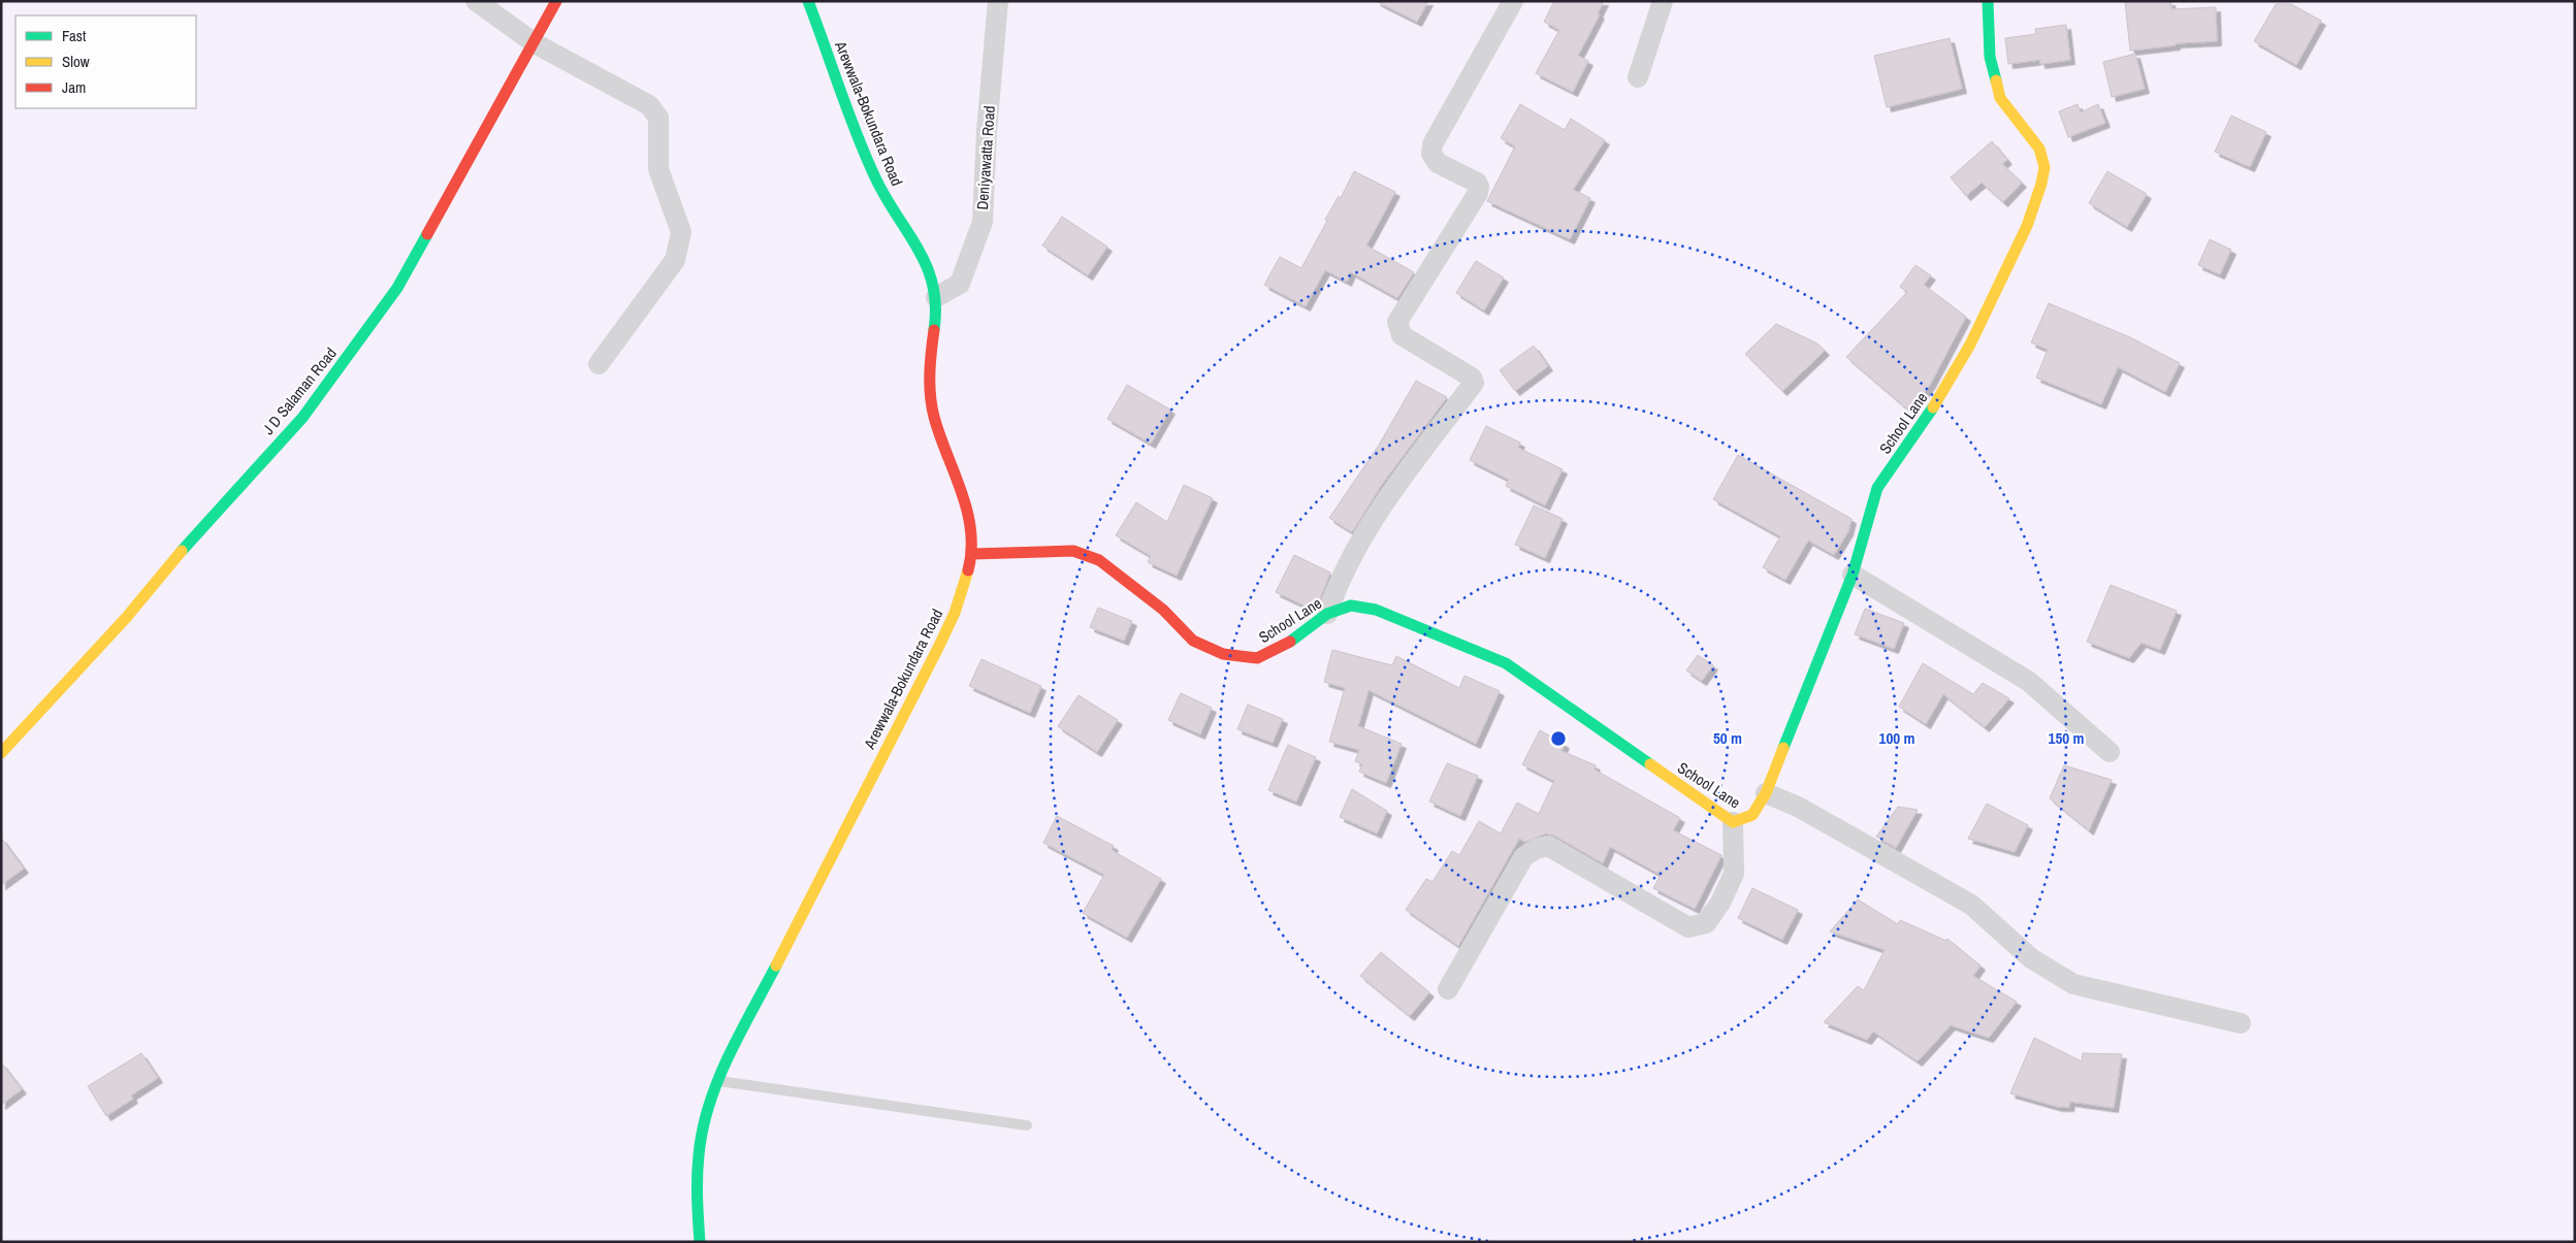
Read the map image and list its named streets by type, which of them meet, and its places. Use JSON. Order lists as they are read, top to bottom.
{
  "streets": {
    "street": [
      "Arewwala-Bokundara Road",
      "Deniyawatta Road",
      "J D Salaman Road",
      "School Lane"
    ]
  },
  "crossings": [
    ["Arewwala-Bokundara Road", "Deniyawatta Road"],
    ["Arewwala-Bokundara Road", "School Lane"]
  ],
  "legend": ["Fast", "Slow", "Jam"],
  "rings": ["50 m", "100 m", "150 m"]
}
